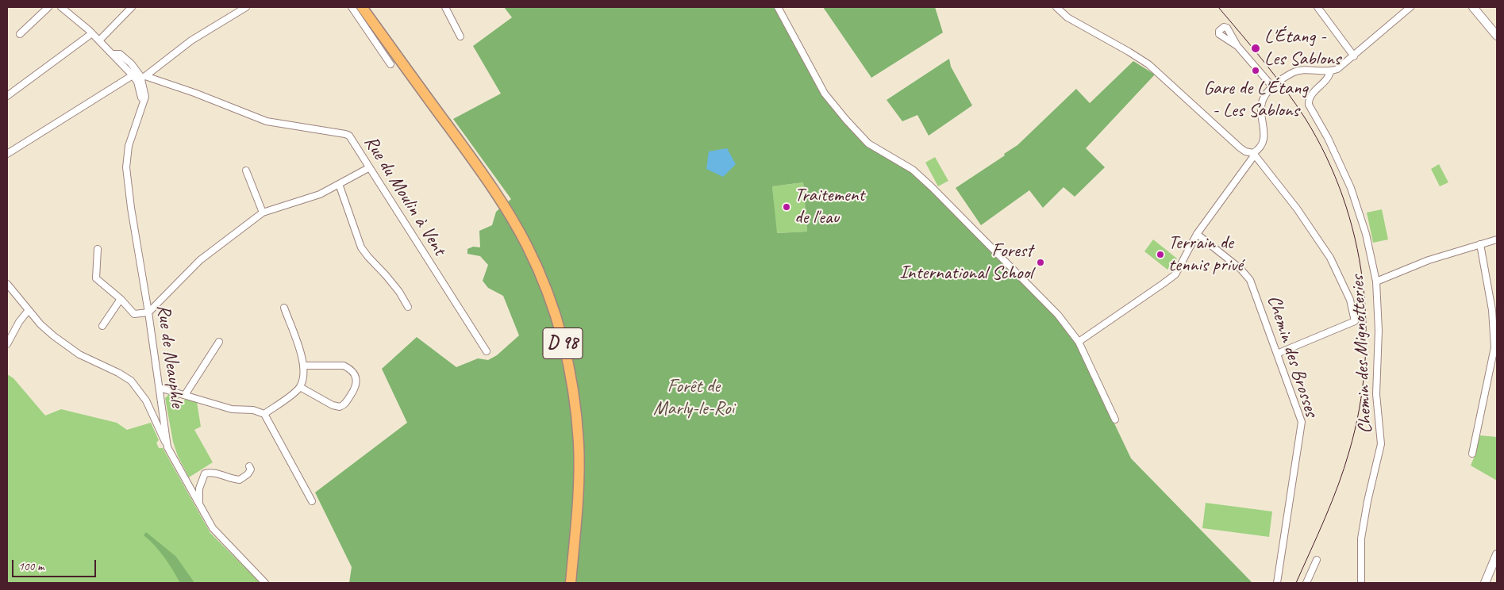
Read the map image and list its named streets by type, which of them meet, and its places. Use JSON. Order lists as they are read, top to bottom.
{
  "streets": {
    "main road": ["D 98"],
    "street": [
      "Rue du Moulin à Vent",
      "Chemin des Mignotteries",
      "Rue de Neauphle",
      "Chemin des Brosses"
    ]
  },
  "crossings": [
    ["Rue du Moulin à Vent", "Rue de Neauphle"]
  ],
  "parks": ["Forêt de Marly-le-Roi"],
  "places": [
    "L'Étang - Les Sablons",
    "Gare de L'Étang - Les Sablons",
    "Traitement de l'eau",
    "Terrain de tennis privé",
    "Forest International School"
  ],
  "scale_bar": "100 m"
}
